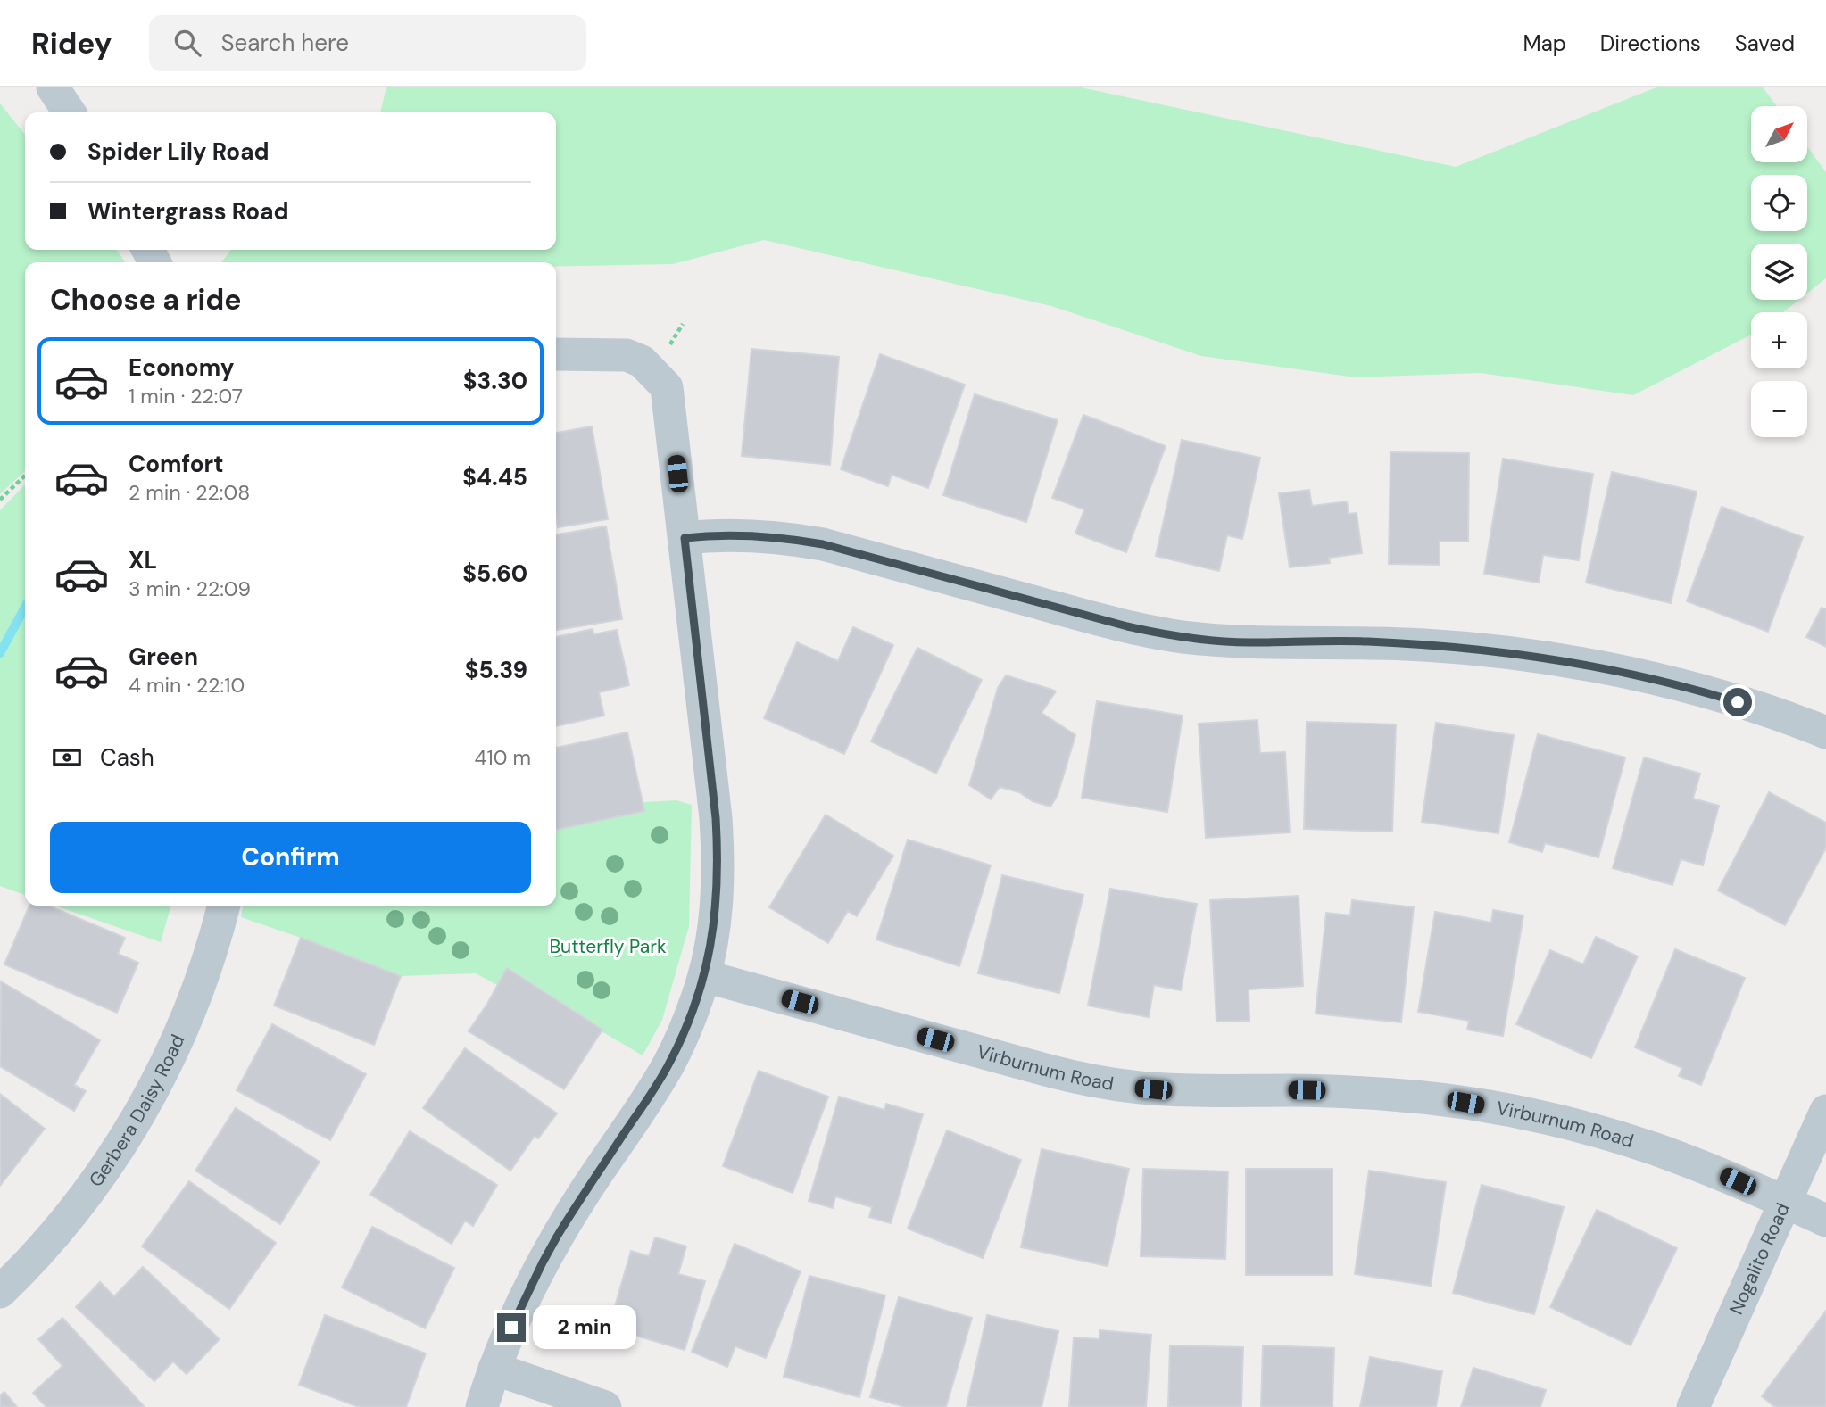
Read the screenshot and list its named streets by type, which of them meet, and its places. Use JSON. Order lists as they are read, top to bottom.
{
  "streets": {
    "street": ["Virburnum Road", "Gerbera Daisy Road", "Nogalito Road"]
  },
  "crossings": [
    ["Virburnum Road", "Nogalito Road"]
  ],
  "parks": ["Butterfly Park"],
  "north": "top right",
  "page": {
    "header": "Ridey",
    "search": "Search here",
    "nav": ["Map", "Directions", "Saved"],
    "map_buttons": ["+", "−"],
    "banner": ["Spider Lily Road", "Wintergrass Road"],
    "heading": "Choose a ride",
    "list": [
      {
        "name": "Economy",
        "note": "1 min · 22:07",
        "value": "$3.30"
      },
      {
        "name": "Comfort",
        "note": "2 min · 22:08",
        "value": "$4.45"
      },
      {
        "name": "XL",
        "note": "3 min · 22:09",
        "value": "$5.60"
      },
      {
        "name": "Green",
        "note": "4 min · 22:10",
        "value": "$5.39"
      }
    ],
    "pay": ["Cash", "410 m"],
    "buttons": "Confirm",
    "bubble": "2 min"
  }
}
